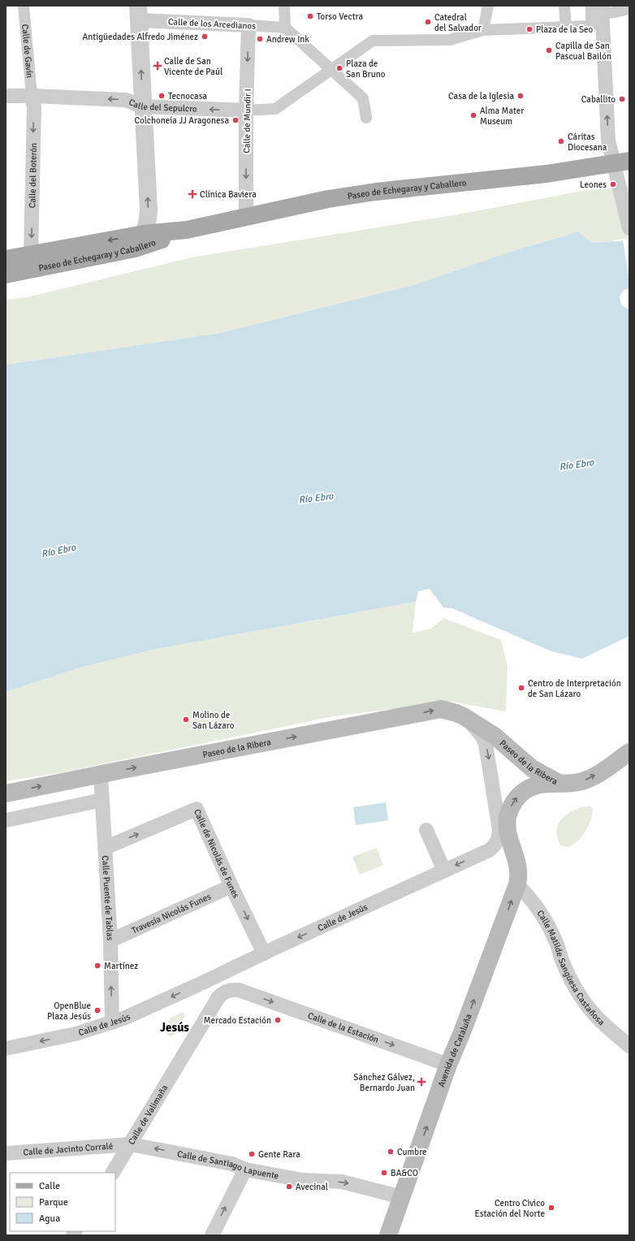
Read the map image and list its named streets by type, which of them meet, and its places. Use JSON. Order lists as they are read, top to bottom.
{
  "streets": {
    "main road": ["Paseo de Echegaray y Caballero", "Paseo de la Ribera", "Avenida de Cataluña"],
    "street": [
      "Calle de los Arcedianos",
      "Calle de Gavín",
      "Calle del Sepulcro",
      "Calle de Mundir I",
      "Calle del Boterón",
      "Calle de Nicolás de Funes",
      "Calle Puente de Tablas",
      "Travesía Nicolás Funes",
      "Calle de Jesús",
      "Calle Matilde Sangüesa Castañosa",
      "Calle de la Estación",
      "Calle de Valimaña",
      "Calle de Jacinto Corralé",
      "Calle de Santiago Lapuente"
    ]
  },
  "crossings": [
    ["Calle de los Arcedianos", "Calle de Mundir I"],
    ["Calle de Gavín", "Calle del Sepulcro"],
    ["Calle de Gavín", "Calle del Boterón"],
    ["Calle del Sepulcro", "Calle de Mundir I"],
    ["Calle del Sepulcro", "Calle del Boterón"],
    ["Calle de Mundir I", "Paseo de Echegaray y Caballero"],
    ["Calle del Boterón", "Paseo de Echegaray y Caballero"],
    ["Paseo de la Ribera", "Calle Puente de Tablas"],
    ["Paseo de la Ribera", "Calle de Jesús"],
    ["Paseo de la Ribera", "Avenida de Cataluña"],
    ["Calle de Nicolás de Funes", "Calle Puente de Tablas"],
    ["Calle de Nicolás de Funes", "Travesía Nicolás Funes"],
    ["Calle de Nicolás de Funes", "Calle de Jesús"],
    ["Calle Puente de Tablas", "Travesía Nicolás Funes"],
    ["Calle Puente de Tablas", "Calle de Jesús"],
    ["Calle Matilde Sangüesa Castañosa", "Avenida de Cataluña"],
    ["Calle de la Estación", "Avenida de Cataluña"],
    ["Avenida de Cataluña", "Calle de Santiago Lapuente"],
    ["Calle de Valimaña", "Calle de Jacinto Corralé"],
    ["Calle de Valimaña", "Calle de Santiago Lapuente"],
    ["Calle de Jacinto Corralé", "Calle de Santiago Lapuente"]
  ],
  "one_way": [
    "Calle del Sepulcro",
    "Calle de Jesús",
    "Calle de la Estación",
    "Avenida de Cataluña"
  ],
  "districts": ["Jesús"],
  "water": ["Río Ebro"],
  "places": {
    "other": [
      "Torso Vectra",
      "Catedral del Salvador",
      "Plaza de la Seo",
      "Antigüedades Alfredo Jiménez",
      "Andrew Ink",
      "Capilla de San Pascual Bailón",
      "Plaza de San Bruno",
      "Tecnocasa",
      "Casa de la Iglesia",
      "Caballito",
      "Alma Mater Museum",
      "Colchoneía JJ Aragonesa",
      "Cáritas Diocesana",
      "Leones",
      "Centro de Interpretación de San Lázaro",
      "Molino de San Lázaro",
      "Martínez",
      "OpenBlue Plaza Jesús",
      "Mercado Estación",
      "Cumbre",
      "Gente Rara",
      "BA&CO",
      "Avecinal",
      "Centro Civico Estación del Norte"
    ],
    "health": ["Calle de San Vicente de Paúl", "Clínica Baviera", "Sánchez Gálvez, Bernardo Juan"]
  },
  "legend": ["Calle", "Parque", "Agua"]
}
